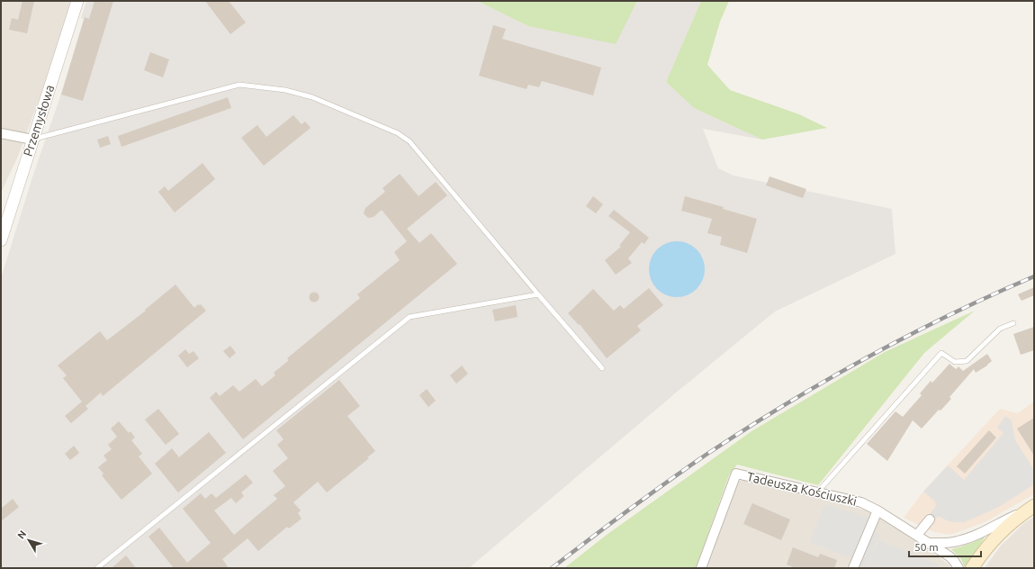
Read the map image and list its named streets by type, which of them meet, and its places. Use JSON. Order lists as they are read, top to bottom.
{
  "streets": {
    "street": ["Przemysłowa", "Tadeusza Kościuszki"]
  },
  "scale_bar": "50 m",
  "north": "top left"
}
